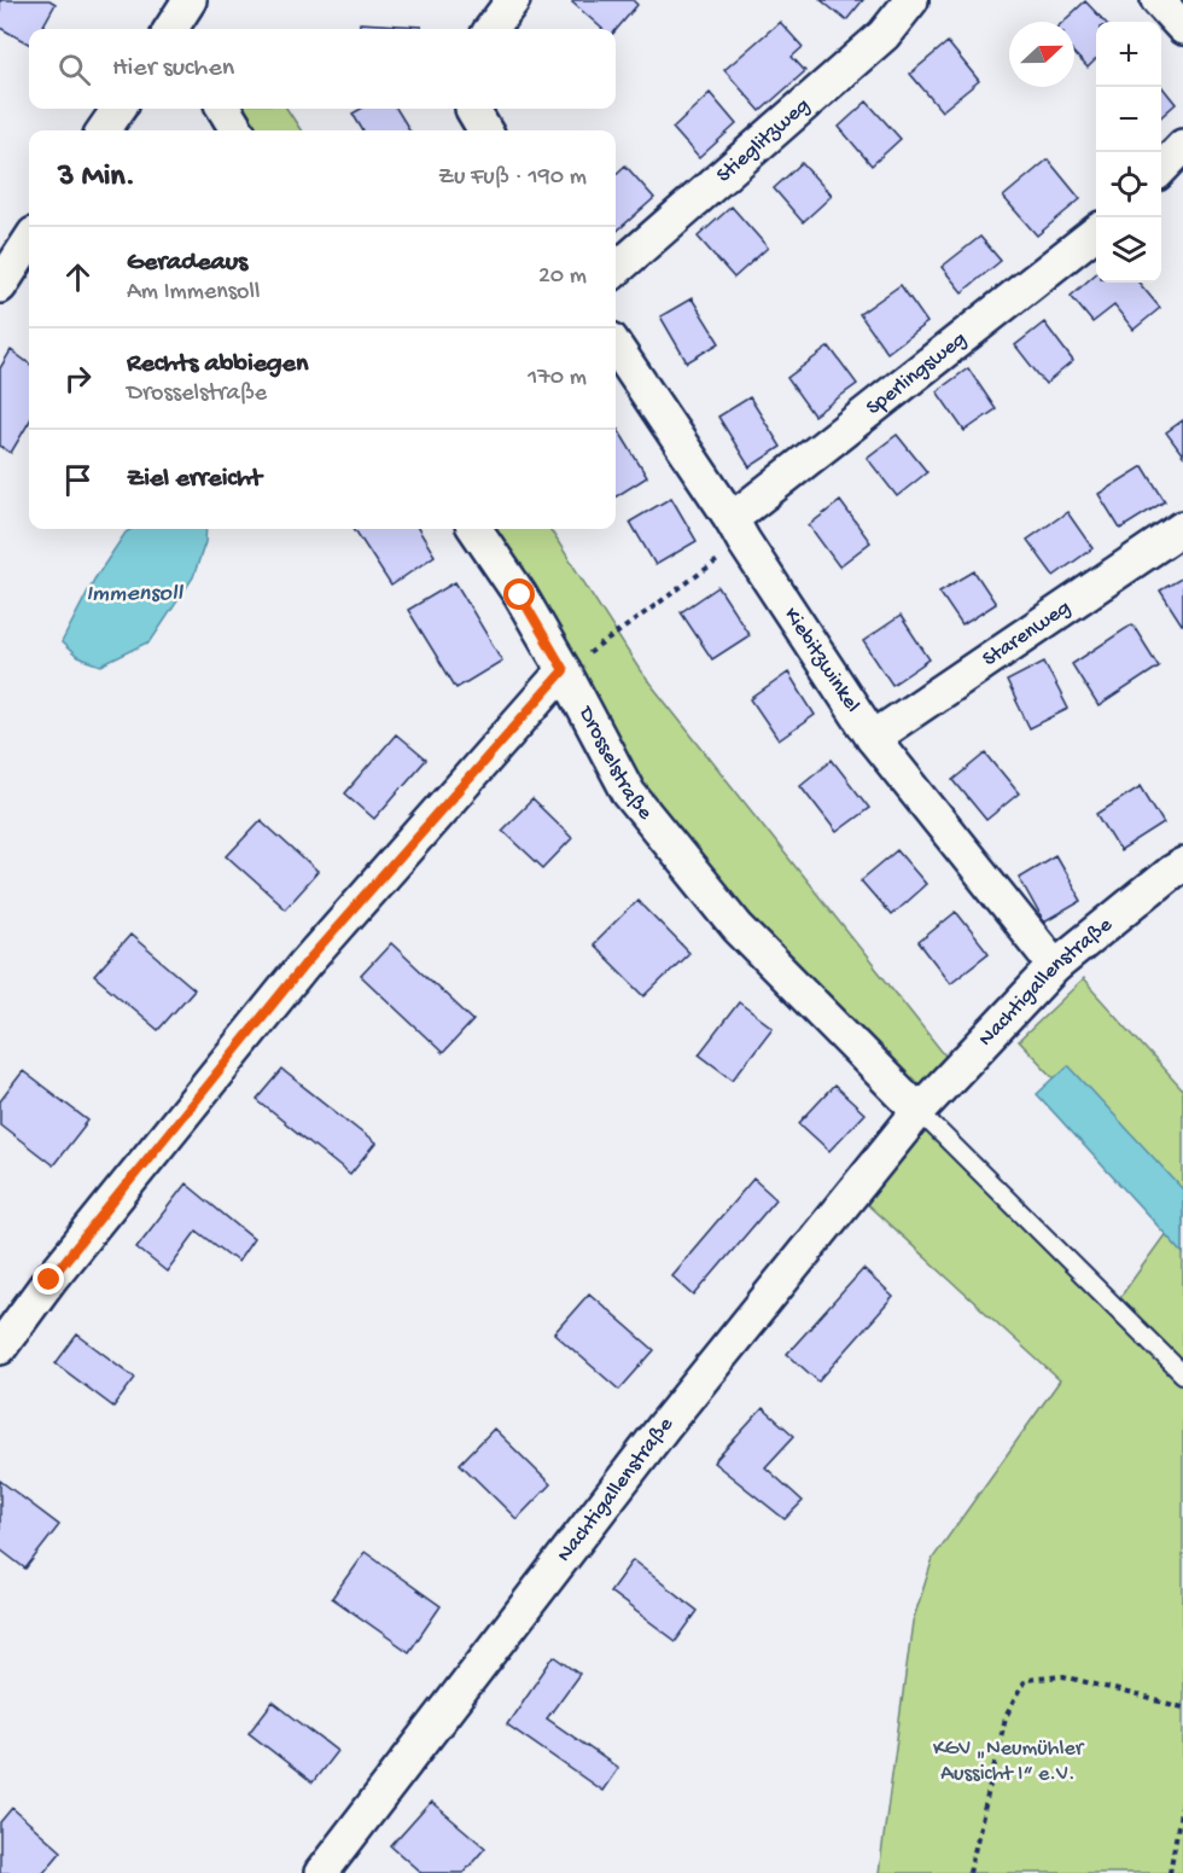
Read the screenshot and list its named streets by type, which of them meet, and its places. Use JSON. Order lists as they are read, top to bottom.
{
  "streets": {
    "street": [
      "Stieglitzweg",
      "Sperlingsweg",
      "Starenweg",
      "Kiebitzwinkel",
      "Drosselstraße",
      "Nachtigallenstraße"
    ]
  },
  "crossings": [
    ["Sperlingsweg", "Kiebitzwinkel"],
    ["Starenweg", "Kiebitzwinkel"],
    ["Kiebitzwinkel", "Nachtigallenstraße"],
    ["Drosselstraße", "Nachtigallenstraße"]
  ],
  "water": ["Immensoll"],
  "parks": ["KGV „Neumühler Aussicht I“ e.V."],
  "north": "right",
  "page": {
    "map_buttons": ["+", "−"],
    "search": "Hier suchen",
    "heading": ["3 Min.", "Zu Fuß · 190 m"],
    "list": [
      ["Geradeaus", "Am Immensoll", "20 m"],
      ["Rechts abbiegen", "Drosselstraße", "170 m"],
      "Ziel erreicht"
    ]
  }
}
